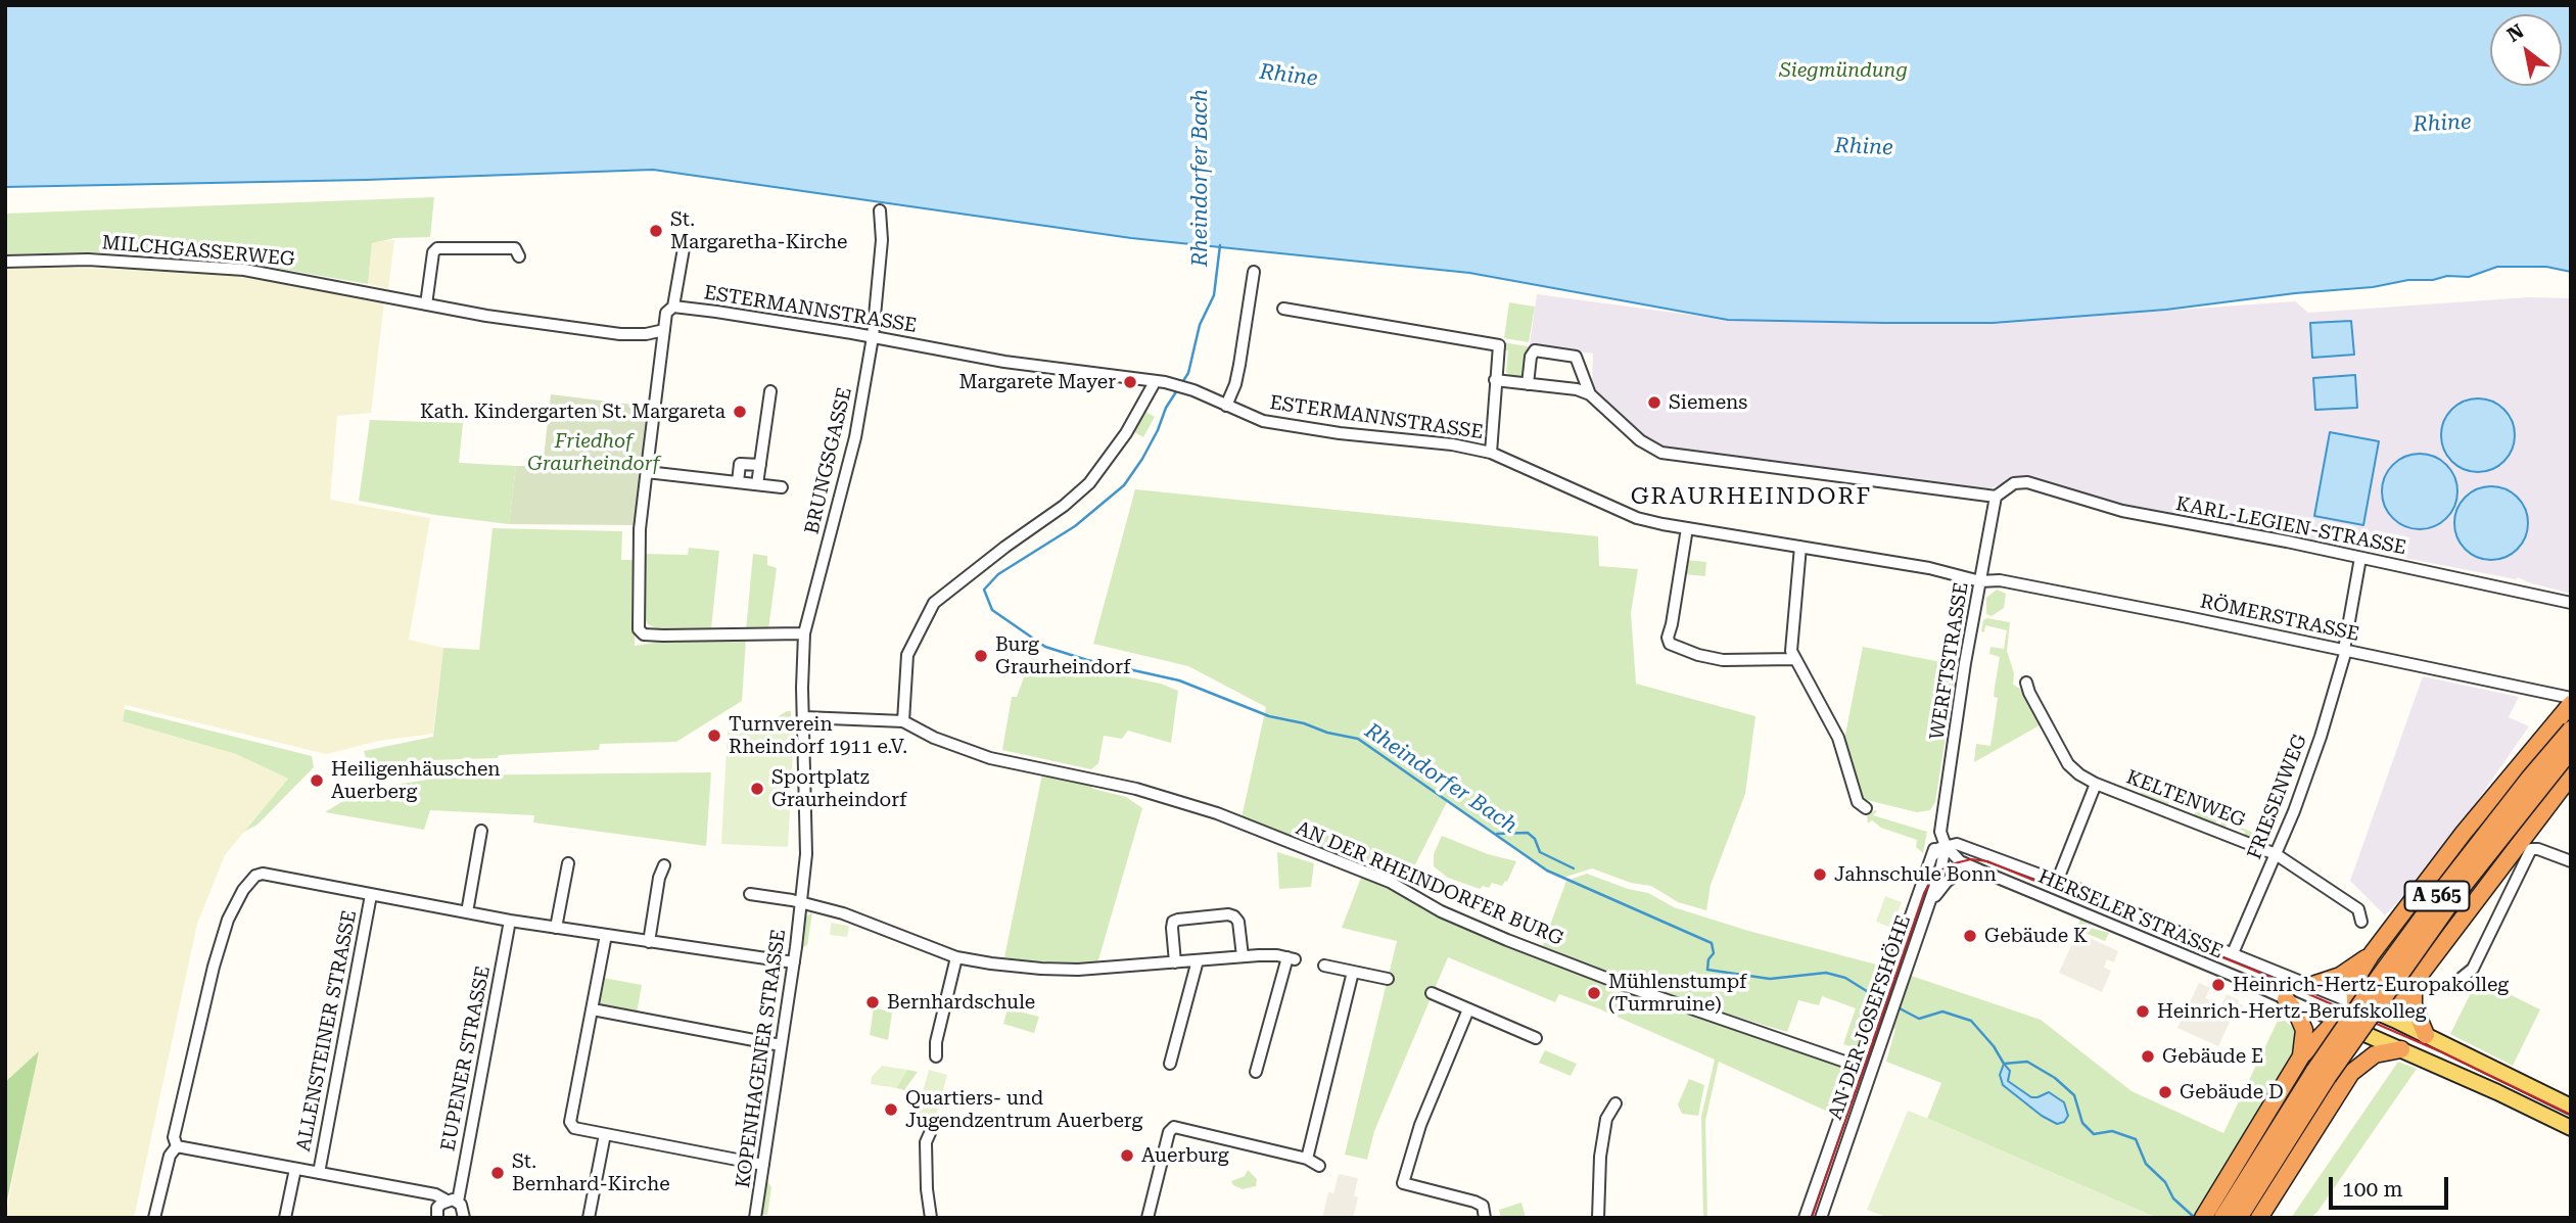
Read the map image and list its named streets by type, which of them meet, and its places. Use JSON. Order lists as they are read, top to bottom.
{
  "streets": {
    "highway": ["A 565"],
    "street": [
      "MILCHGASSERWEG",
      "ESTERMANNSTRASSE",
      "BRUNGSGASSE",
      "KARL-LEGIEN-STRASSE",
      "RÖMERSTRASSE",
      "WERFTSTRASSE",
      "FRIESENWEG",
      "KELTENWEG",
      "AN DER RHEINDORFER BURG",
      "HERSELER STRASSE",
      "AN DER JOSEFSHÖHE",
      "ALLENSTEINER STRASSE",
      "EUPENER STRASSE",
      "KOPENHAGENER STRASSE"
    ]
  },
  "crossings": [
    ["ESTERMANNSTRASSE", "BRUNGSGASSE"],
    ["ESTERMANNSTRASSE", "RÖMERSTRASSE"],
    ["ESTERMANNSTRASSE", "WERFTSTRASSE"],
    ["BRUNGSGASSE", "AN DER RHEINDORFER BURG"],
    ["BRUNGSGASSE", "KOPENHAGENER STRASSE"],
    ["KARL-LEGIEN-STRASSE", "WERFTSTRASSE"],
    ["KARL-LEGIEN-STRASSE", "FRIESENWEG"],
    ["RÖMERSTRASSE", "WERFTSTRASSE"],
    ["RÖMERSTRASSE", "FRIESENWEG"],
    ["WERFTSTRASSE", "HERSELER STRASSE"],
    ["WERFTSTRASSE", "AN DER JOSEFSHÖHE"],
    ["FRIESENWEG", "KELTENWEG"],
    ["FRIESENWEG", "HERSELER STRASSE"],
    ["AN DER RHEINDORFER BURG", "AN DER JOSEFSHÖHE"],
    ["AN DER RHEINDORFER BURG", "KOPENHAGENER STRASSE"],
    ["HERSELER STRASSE", "AN DER JOSEFSHÖHE"]
  ],
  "districts": ["GRAURHEINDORF"],
  "water": ["Rhine", "Rheindorfer Bach"],
  "parks": ["Siegmündung", "Friedhof Graurheindorf"],
  "places": [
    "St. Margaretha-Kirche",
    "Margarete Mayer",
    "Siemens",
    "Kath. Kindergarten St. Margareta",
    "Burg Graurheindorf",
    "Turnverein Rheindorf 1911 e.V.",
    "Heiligenhäuschen Auerberg",
    "Sportplatz Graurheindorf",
    "Jahnschule Bonn",
    "Gebäude K",
    "Heinrich-Hertz-Europakolleg",
    "Mühlenstumpf (Turmruine)",
    "Bernhardschule",
    "Heinrich-Hertz-Berufskolleg",
    "Gebäude E",
    "Gebäude D",
    "Quartiers- und Jugendzentrum Auerberg",
    "Auerburg",
    "St. Bernhard-Kirche"
  ],
  "scale_bar": "100 m",
  "north": "top left"
}
